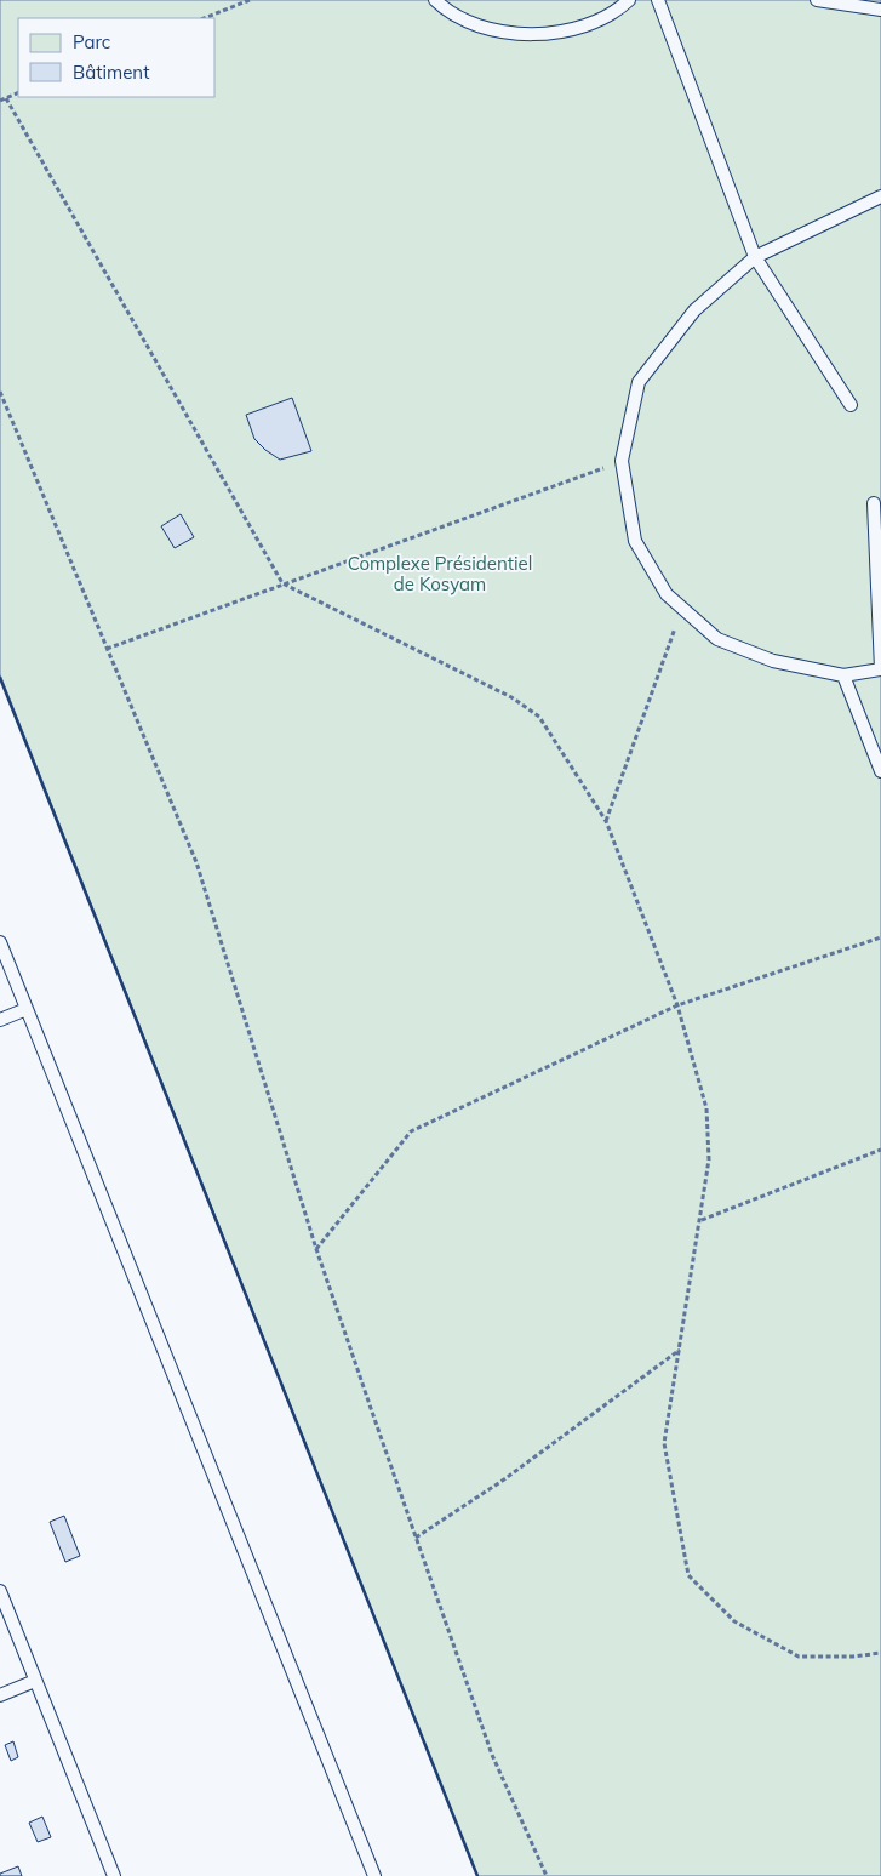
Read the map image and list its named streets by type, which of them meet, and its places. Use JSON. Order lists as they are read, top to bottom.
{
  "parks": ["Complexe Présidentiel de Kosyam"],
  "legend": ["Parc", "Bâtiment"]
}
